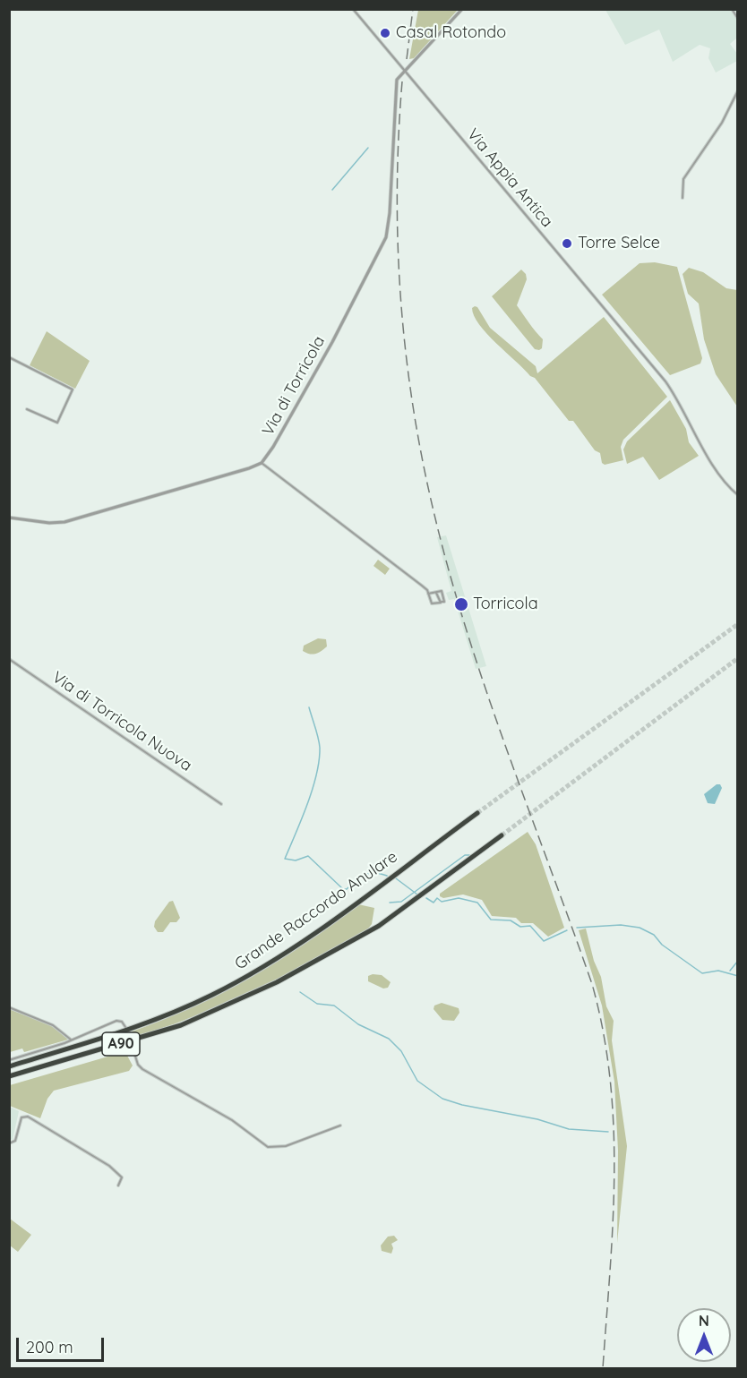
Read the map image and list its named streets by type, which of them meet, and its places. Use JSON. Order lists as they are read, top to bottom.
{
  "streets": {
    "highway": ["Grande Raccordo Anulare", "A90"],
    "street": ["Via Appia Antica", "Via di Torricola", "Via di Torricola Nuova"]
  },
  "crossings": [
    ["Via Appia Antica", "Via di Torricola"]
  ],
  "places": ["Casal Rotondo", "Torre Selce", "Torricola"],
  "scale_bar": "200 m",
  "north": "top"
}
